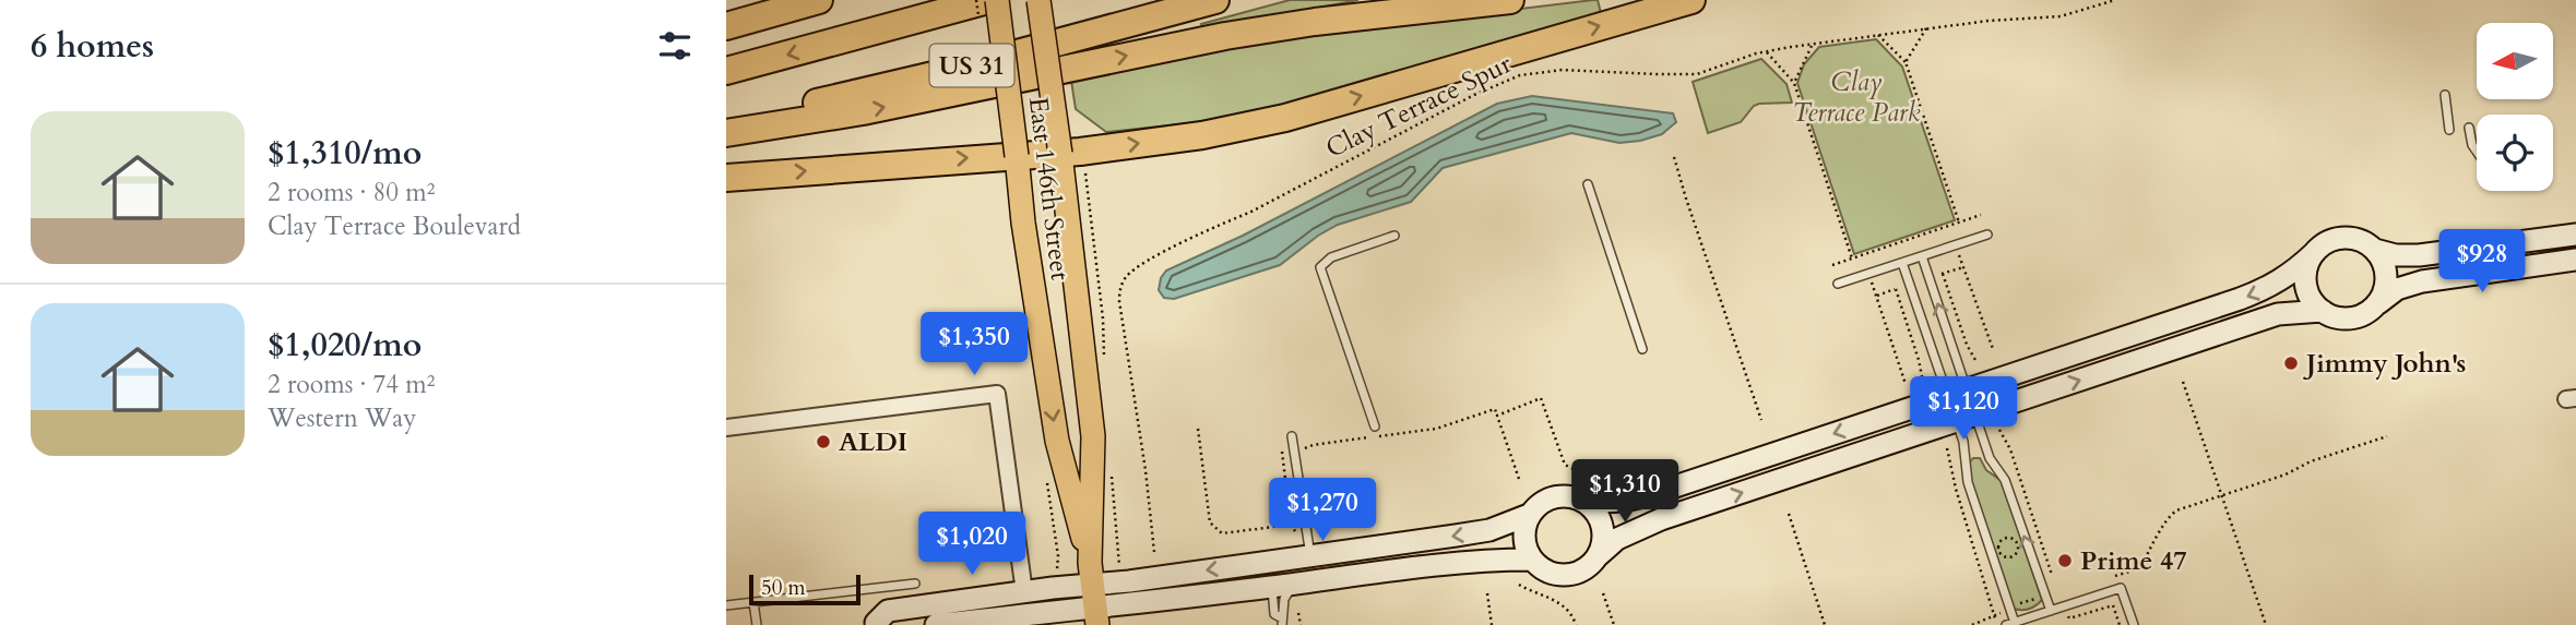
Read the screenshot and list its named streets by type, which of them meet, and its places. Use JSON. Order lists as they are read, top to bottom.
{
  "streets": {
    "highway": ["US 31"],
    "main road": ["East 146th Street"],
    "path": ["Clay Terrace Spur"]
  },
  "parks": ["Clay Terrace Park"],
  "places": ["Jimmy John's", "ALDI", "Prime 47"],
  "scale_bar": "50 m",
  "north": "left",
  "page": {
    "heading": "6 homes",
    "list": [
      {
        "name": "$1,310/mo",
        "note": "2 rooms · 80 m² · Clay Terrace Boulevard"
      },
      {
        "name": "$1,020/mo",
        "note": "2 rooms · 74 m² · Western Way"
      }
    ],
    "price": [
      "$928",
      "$1,350",
      "$1,120",
      "$1,310",
      "$1,270",
      "$1,020"
    ],
    "scale": "50 m"
  }
}
